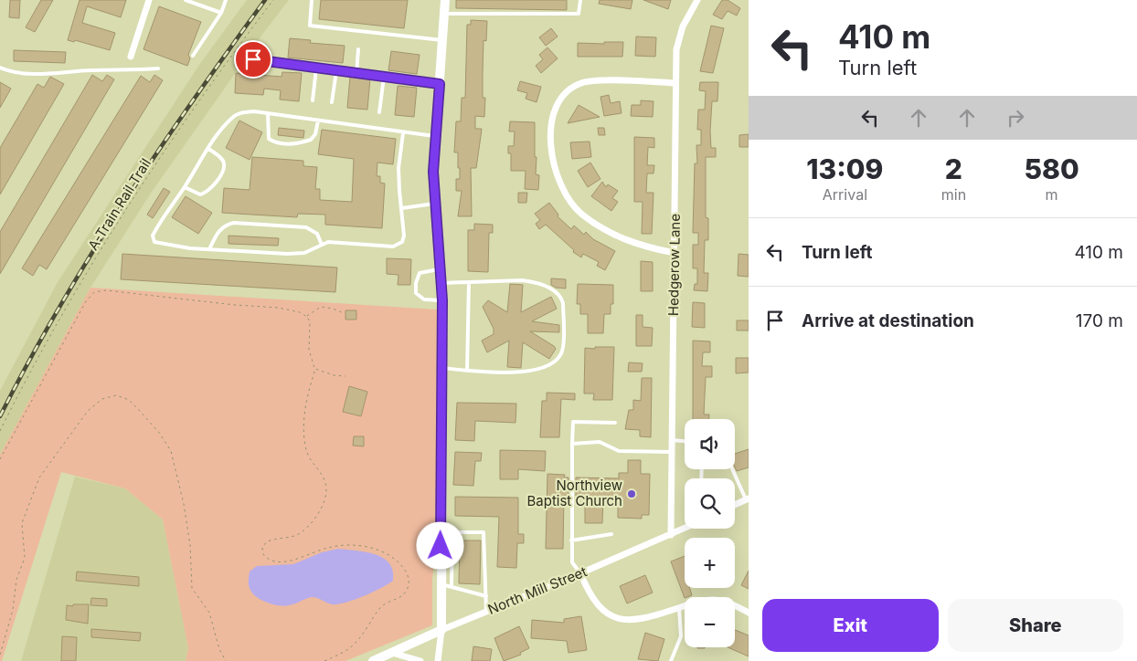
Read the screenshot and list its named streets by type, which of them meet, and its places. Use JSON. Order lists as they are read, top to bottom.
{
  "streets": {
    "main road": ["North Mill Street"],
    "street": ["Hedgerow Lane"],
    "path": ["A-Train Rail Trail"]
  },
  "crossings": [
    ["Hedgerow Lane", "North Mill Street"]
  ],
  "places": ["Northview Baptist Church"],
  "page": {
    "turn": ["410 m", "Turn left"],
    "eta": [
      "13:09",
      "Arrival",
      "2",
      "min",
      "580",
      "m"
    ],
    "list": [
      {
        "name": "Turn left",
        "value": "410 m"
      },
      {
        "name": "Arrive at destination",
        "value": "170 m"
      }
    ],
    "map_buttons": ["+", "−"],
    "buttons": ["Exit", "Share"]
  }
}
